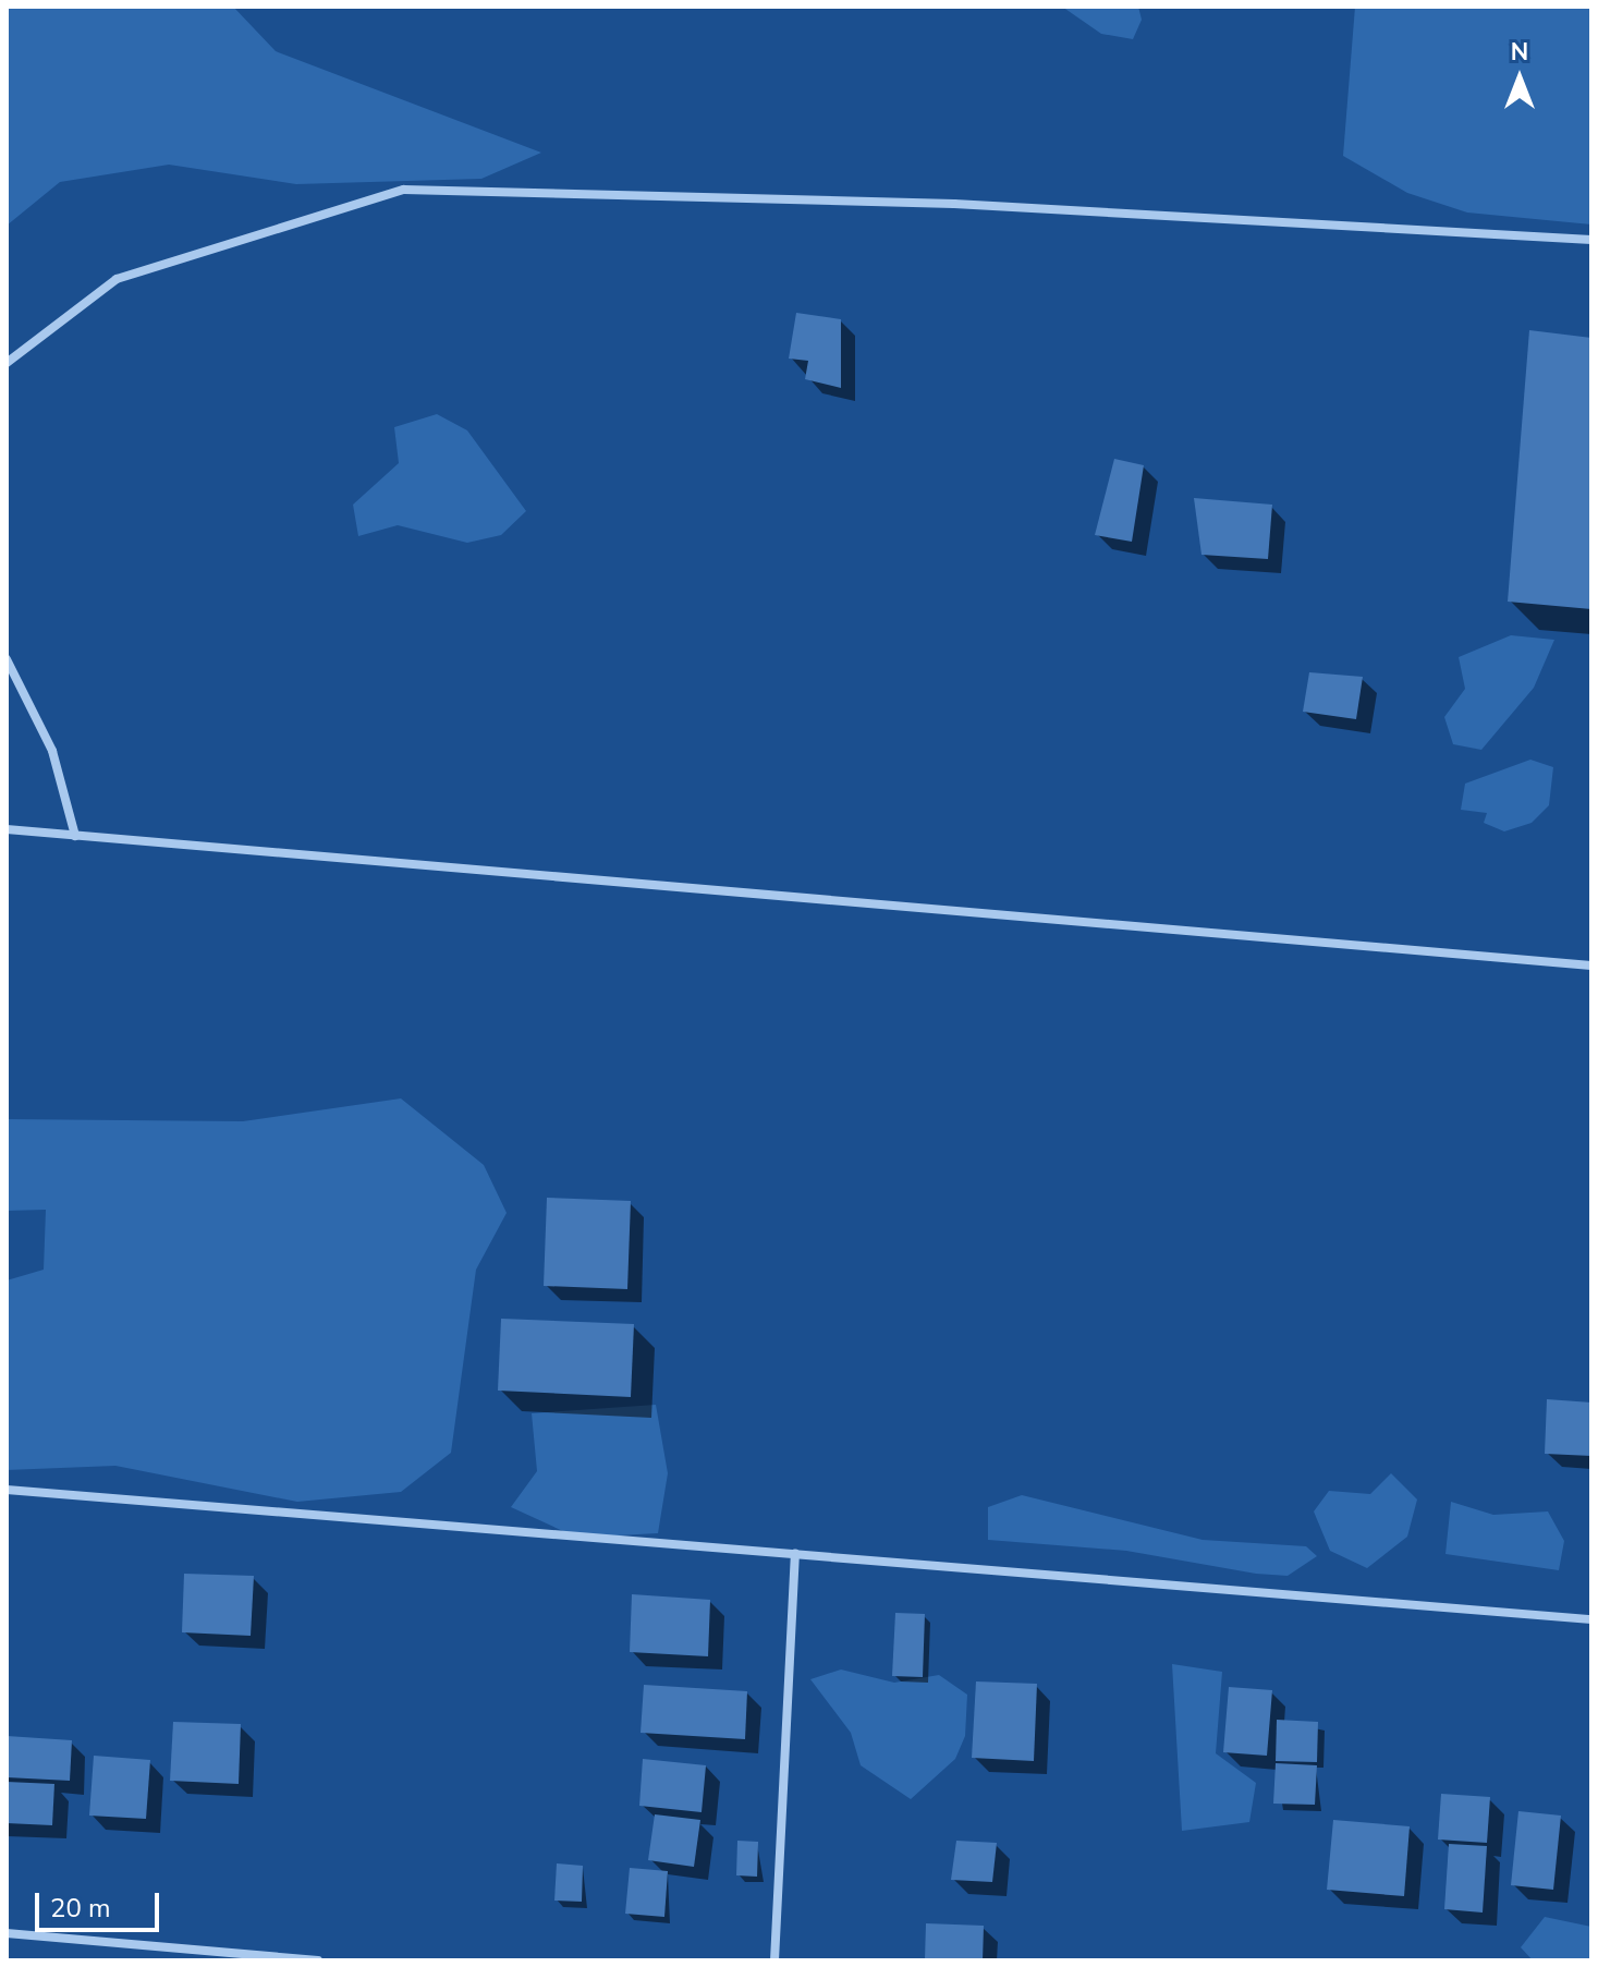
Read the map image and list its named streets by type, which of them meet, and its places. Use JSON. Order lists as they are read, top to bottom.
{
  "scale_bar": "20 m",
  "north": "top"
}
